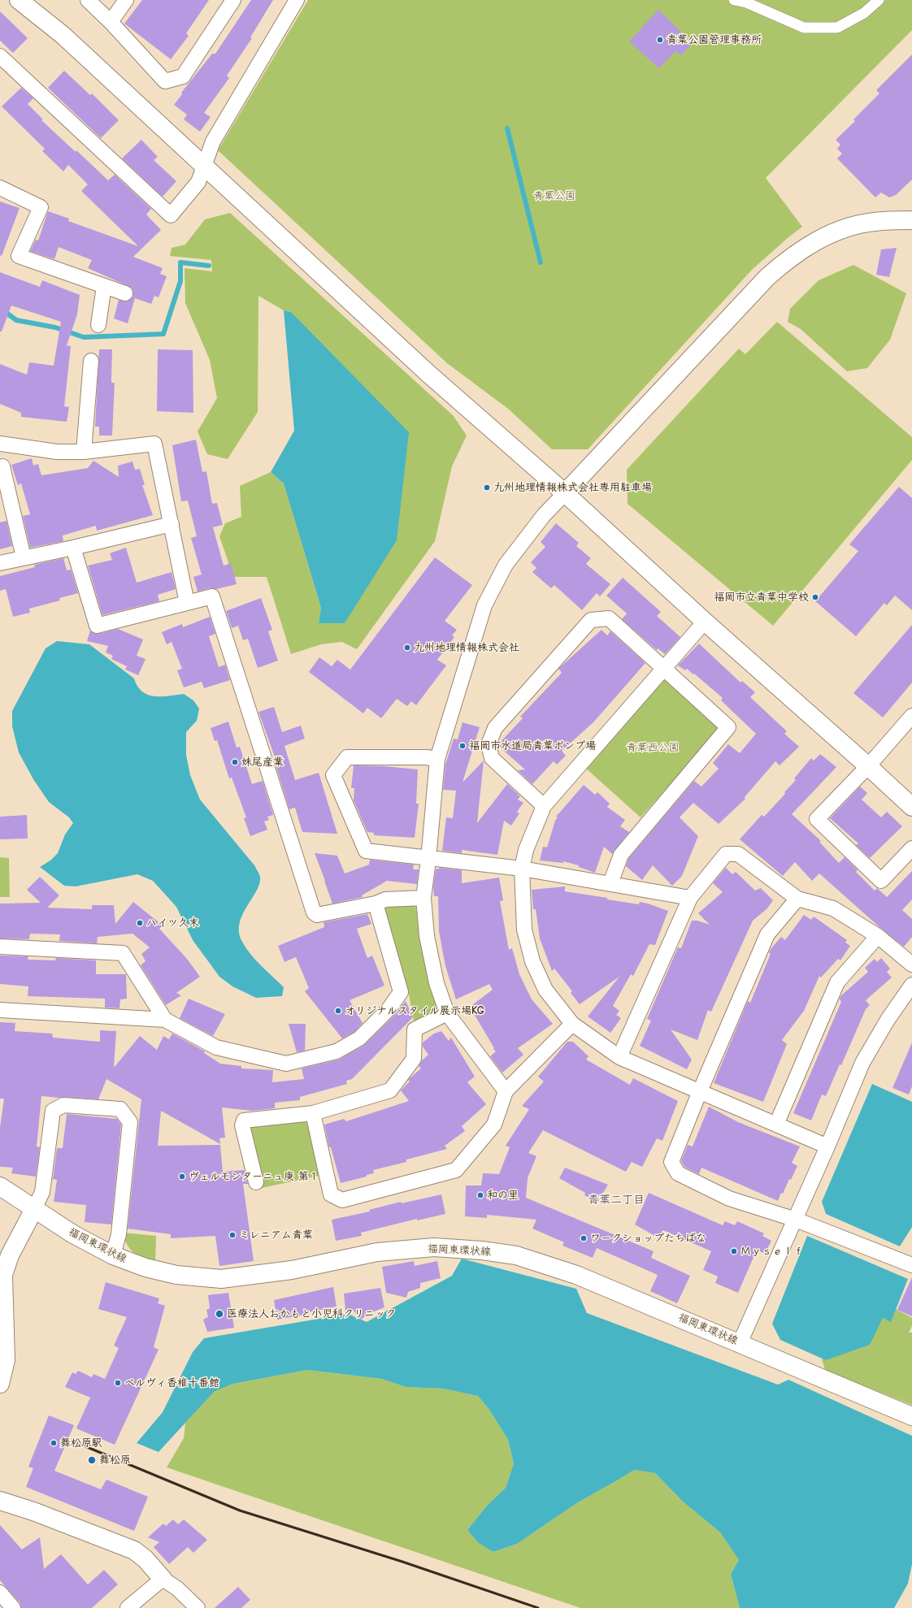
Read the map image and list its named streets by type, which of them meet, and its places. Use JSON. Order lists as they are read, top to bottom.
{
  "streets": {
    "street": ["福岡東環状線"]
  },
  "districts": ["青葉二丁目"],
  "parks": ["青葉公園", "青葉西公園"],
  "places": [
    "青葉公園管理事務所",
    "九州地理情報株式会社専用駐車場",
    "福岡市立青葉中学校",
    "九州地理情報株式会社",
    "福岡市水道局青葉ポンプ場",
    "妹尾産業",
    "ハイツ久末",
    "オリジナルスタイル展示場KG",
    "ヴェルモンターニュ庚 第１",
    "和の里",
    "ミレニアム青葉",
    "ワークショップたちばな",
    "Ｍｙｓｅｌｆ",
    "医療法人おかもと小児科クリニック",
    "ベルヴィ香椎十番館",
    "舞松原駅",
    "舞松原"
  ]
}
